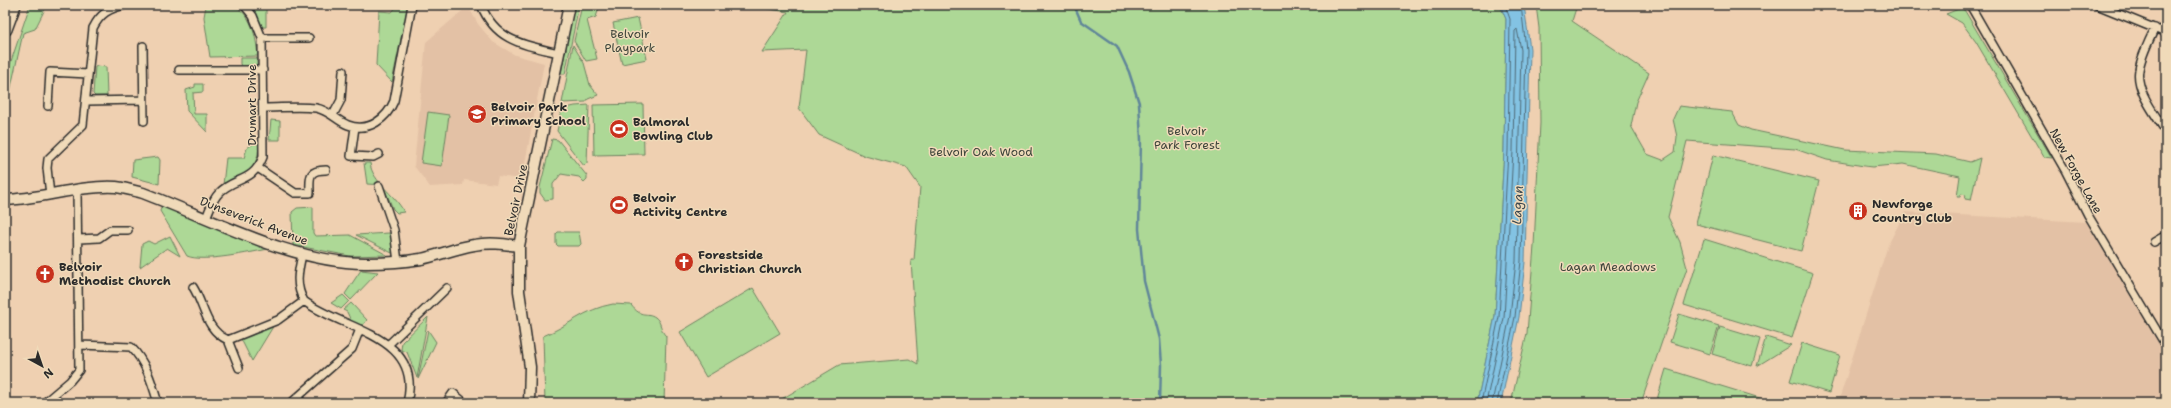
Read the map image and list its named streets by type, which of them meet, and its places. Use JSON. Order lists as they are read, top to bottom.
{
  "streets": {
    "street": [
      "Drumart Drive",
      "New Forge Lane",
      "Belvoir Drive",
      "Dunseverick Avenue"
    ]
  },
  "crossings": [
    ["Belvoir Drive", "Dunseverick Avenue"]
  ],
  "water": ["Lagan"],
  "parks": [
    "Belvoir Playpark",
    "Belvoir Park Forest",
    "Belvoir Oak Wood",
    "Lagan Meadows"
  ],
  "places": {
    "school or university": ["Belvoir Park Primary School"],
    "sports": ["Balmoral Bowling Club", "Belvoir Activity Centre"],
    "building": ["Newforge Country Club"],
    "church": ["Forestside Christian Church", "Belvoir Methodist Church"]
  },
  "north": "bottom right"
}
